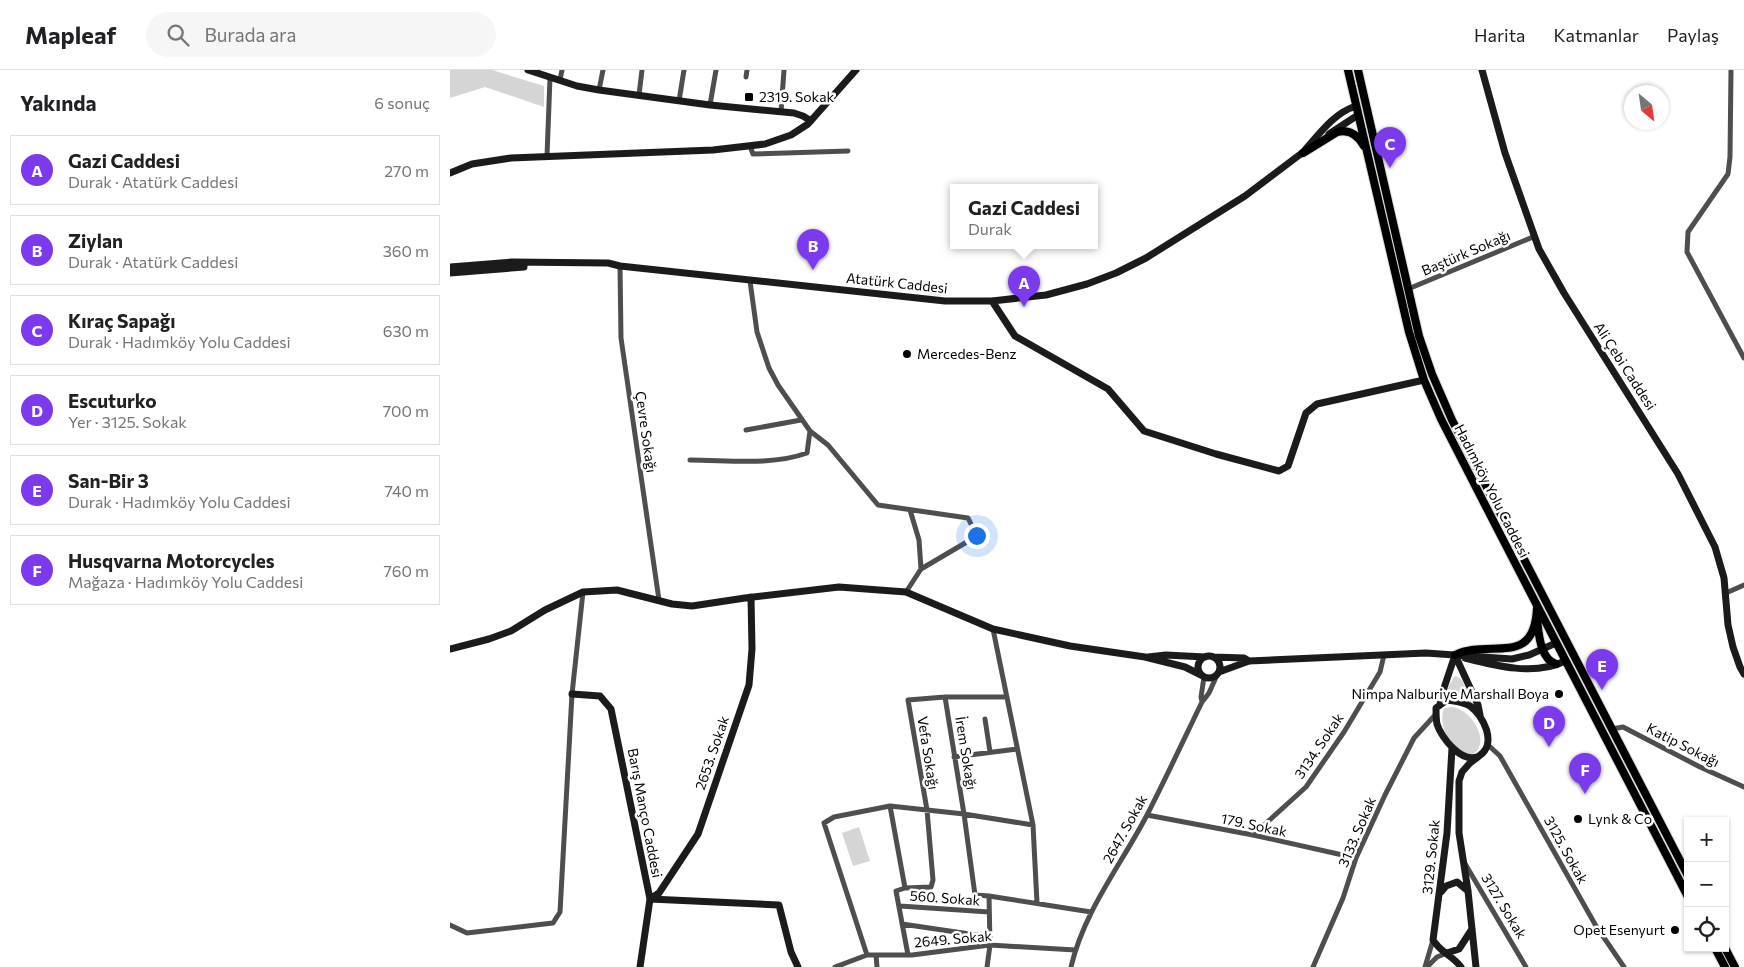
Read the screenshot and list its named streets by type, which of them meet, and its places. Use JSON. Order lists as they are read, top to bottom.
{
  "streets": {
    "main road": ["Hadımköy Yolu Caddesi"],
    "street": [
      "Baştürk Sokağı",
      "Atatürk Caddesi",
      "Ali Çebi Caddesi",
      "Çevre Sokağı",
      "Katip Sokağı",
      "3134. Sokak",
      "2653. Sokak",
      "Vefa Sokağı",
      "İrem Sokağı",
      "Barış Manço Caddesi",
      "179. Sokak",
      "2647. Sokak",
      "3133. Sokak",
      "3125. Sokak",
      "3129. Sokak",
      "560. Sokak",
      "3127. Sokak",
      "2649. Sokak"
    ]
  },
  "crossings": [
    ["Baştürk Sokağı", "Ali Çebi Caddesi"],
    ["Baştürk Sokağı", "Hadımköy Yolu Caddesi"],
    ["Atatürk Caddesi", "Çevre Sokağı"],
    ["Hadımköy Yolu Caddesi", "Katip Sokağı"],
    ["3134. Sokak", "179. Sokak"],
    ["2653. Sokak", "Barış Manço Caddesi"],
    ["Vefa Sokağı", "İrem Sokağı"],
    ["179. Sokak", "2647. Sokak"],
    ["179. Sokak", "3133. Sokak"],
    ["2647. Sokak", "2649. Sokak"],
    ["3133. Sokak", "3125. Sokak"],
    ["3133. Sokak", "3129. Sokak"],
    ["3125. Sokak", "3129. Sokak"]
  ],
  "places": {
    "transit": ["2319. Sokak"],
    "other": [
      "Mercedes-Benz",
      "Nimpa Nalburiye Marshall Boya",
      "Lynk & Co",
      "Opet Esenyurt"
    ]
  },
  "north": "bottom right",
  "page": {
    "header": "Mapleaf",
    "search": "Burada ara",
    "nav": ["Harita", "Katmanlar", "Paylaş"],
    "heading": ["Yakında", "6 sonuç"],
    "pins": [
      "C",
      "B",
      "A",
      "E",
      "D",
      "F"
    ],
    "list": [
      {
        "mark": "A",
        "name": "Gazi Caddesi",
        "note": "Durak · Atatürk Caddesi",
        "value": "270 m"
      },
      {
        "mark": "B",
        "name": "Ziylan",
        "note": "Durak · Atatürk Caddesi",
        "value": "360 m"
      },
      {
        "mark": "C",
        "name": "Kıraç Sapağı",
        "note": "Durak · Hadımköy Yolu Caddesi",
        "value": "630 m"
      },
      {
        "mark": "D",
        "name": "Escuturko",
        "note": "Yer · 3125. Sokak",
        "value": "700 m"
      },
      {
        "mark": "E",
        "name": "San-Bir 3",
        "note": "Durak · Hadımköy Yolu Caddesi",
        "value": "740 m"
      },
      {
        "mark": "F",
        "name": "Husqvarna Motorcycles",
        "note": "Mağaza · Hadımköy Yolu Caddesi",
        "value": "760 m"
      }
    ],
    "popup": ["Gazi Caddesi", "Durak"],
    "map_buttons": ["+", "−"]
  }
}
